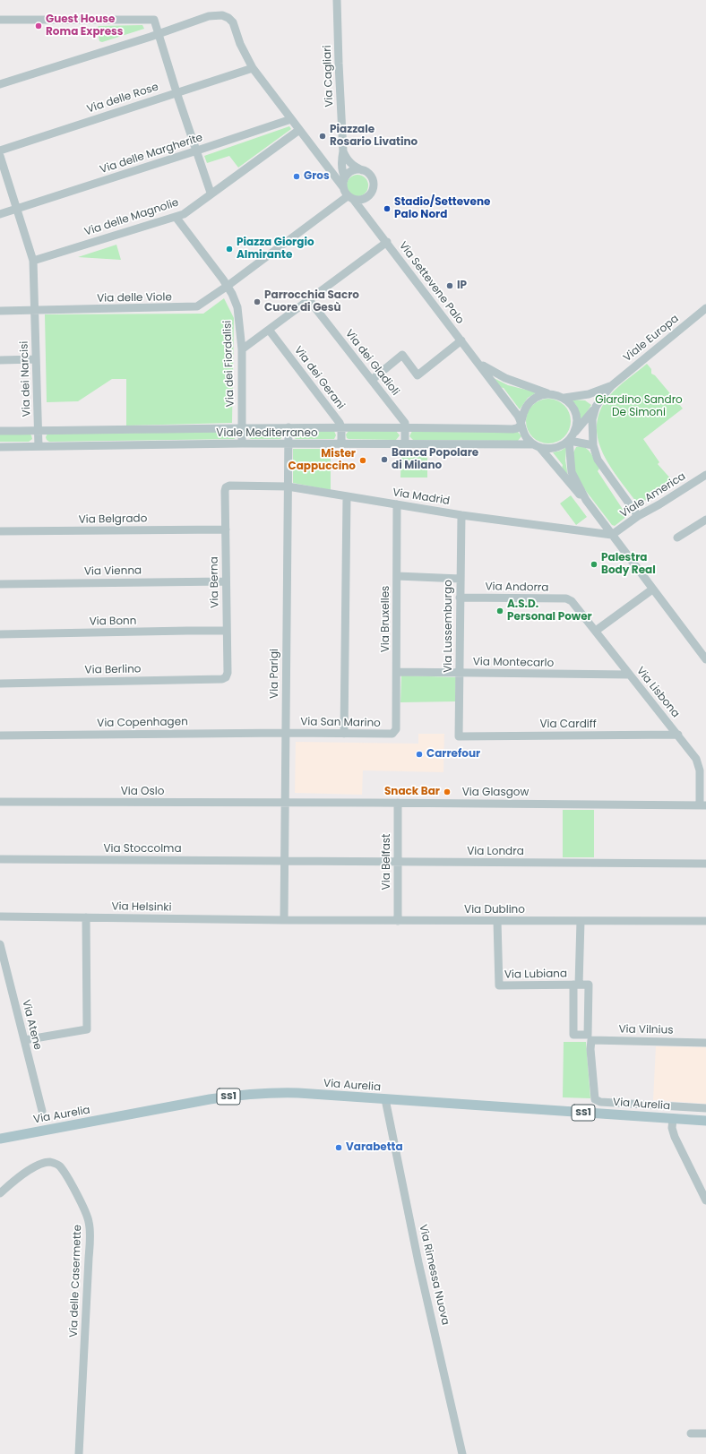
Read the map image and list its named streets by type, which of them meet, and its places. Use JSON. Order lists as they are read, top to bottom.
{
  "streets": {
    "main road": ["Via Aurelia", "SS1"],
    "street": [
      "Via Cagliari",
      "Via delle Rose",
      "Via delle Margherite",
      "Via delle Magnolie",
      "Via Settevene Palo",
      "Via delle Viole",
      "Viale Europa",
      "Via dei Gladioli",
      "Via dei Fiordalisi",
      "Via dei Gerani",
      "Via dei Narcisi",
      "Viale Mediterraneo",
      "Viale America",
      "Via Madrid",
      "Via Belgrado",
      "Via Vienna",
      "Via Berna",
      "Via Andorra",
      "Via Bruxelles",
      "Via Bonn",
      "Via Lussemburgo",
      "Via Montecarlo",
      "Via Berlino",
      "Via Parigi",
      "Via Lisbona",
      "Via Copenhagen",
      "Via San Marino",
      "Via Cardiff",
      "Via Oslo",
      "Via Glasgow",
      "Via Stoccolma",
      "Via Londra",
      "Via Belfast",
      "Via Helsinki",
      "Via Dublino",
      "Via Lubiana",
      "Via Atene",
      "Via Vilnius",
      "Via Rimessa Nuova",
      "Via delle Casermette"
    ]
  },
  "crossings": [
    ["Via Cagliari", "Via Settevene Palo"],
    ["Via Cagliari", "Via delle Viole"],
    ["Via delle Margherite", "Via dei Narcisi"],
    ["Via delle Magnolie", "Via dei Fiordalisi"],
    ["Via delle Magnolie", "Via dei Narcisi"],
    ["Via Settevene Palo", "Via delle Viole"],
    ["Via Settevene Palo", "Viale Europa"],
    ["Via Settevene Palo", "Viale Mediterraneo"],
    ["Via delle Viole", "Via dei Fiordalisi"],
    ["Via delle Viole", "Via dei Narcisi"],
    ["Viale Europa", "Viale Mediterraneo"],
    ["Viale Europa", "Viale America"],
    ["Via dei Gladioli", "Viale Mediterraneo"],
    ["Via dei Fiordalisi", "Viale Mediterraneo"],
    ["Via dei Gerani", "Viale Mediterraneo"],
    ["Via dei Narcisi", "Viale Mediterraneo"],
    ["Viale Mediterraneo", "Via Parigi"],
    ["Viale America", "Via Madrid"],
    ["Via Madrid", "Via Berna"],
    ["Via Madrid", "Via Bruxelles"],
    ["Via Madrid", "Via Lussemburgo"],
    ["Via Madrid", "Via Parigi"],
    ["Via Belgrado", "Via Berna"],
    ["Via Vienna", "Via Berna"],
    ["Via Berna", "Via Bonn"],
    ["Via Berna", "Via Berlino"],
    ["Via Andorra", "Via Lussemburgo"],
    ["Via Andorra", "Via Lisbona"],
    ["Via Bruxelles", "Via Montecarlo"],
    ["Via Bruxelles", "Via San Marino"],
    ["Via Lussemburgo", "Via Montecarlo"],
    ["Via Lussemburgo", "Via Cardiff"],
    ["Via Montecarlo", "Via Lisbona"],
    ["Via Parigi", "Via Copenhagen"],
    ["Via Parigi", "Via San Marino"],
    ["Via Parigi", "Via Oslo"],
    ["Via Parigi", "Via Glasgow"],
    ["Via Parigi", "Via Stoccolma"],
    ["Via Parigi", "Via Londra"],
    ["Via Parigi", "Via Helsinki"],
    ["Via Parigi", "Via Dublino"],
    ["Via Lisbona", "Via Cardiff"],
    ["Via Lisbona", "Via Glasgow"],
    ["Via Copenhagen", "Via San Marino"],
    ["Via Oslo", "Via Glasgow"],
    ["Via Glasgow", "Via Belfast"],
    ["Via Stoccolma", "Via Londra"],
    ["Via Londra", "Via Belfast"],
    ["Via Belfast", "Via Dublino"],
    ["Via Helsinki", "Via Dublino"],
    ["Via Dublino", "Via Lubiana"],
    ["Via Lubiana", "Via Vilnius"],
    ["Via Aurelia", "Via Rimessa Nuova"]
  ],
  "parks": ["Giardino Sandro De Simoni"],
  "places": [
    "Guest House Roma Express",
    "Piazzale Rosario Livatino",
    "Gros",
    "Stadio/Settevene Palo Nord",
    "Piazza Giorgio Almirante",
    "IP",
    "Parrocchia Sacro Cuore di Gesù",
    "Banca Popolare di Milano",
    "Mister Cappuccino",
    "Palestra Body Real",
    "A.S.D. Personal Power",
    "Carrefour",
    "Snack Bar",
    "Varabetta"
  ]
}
